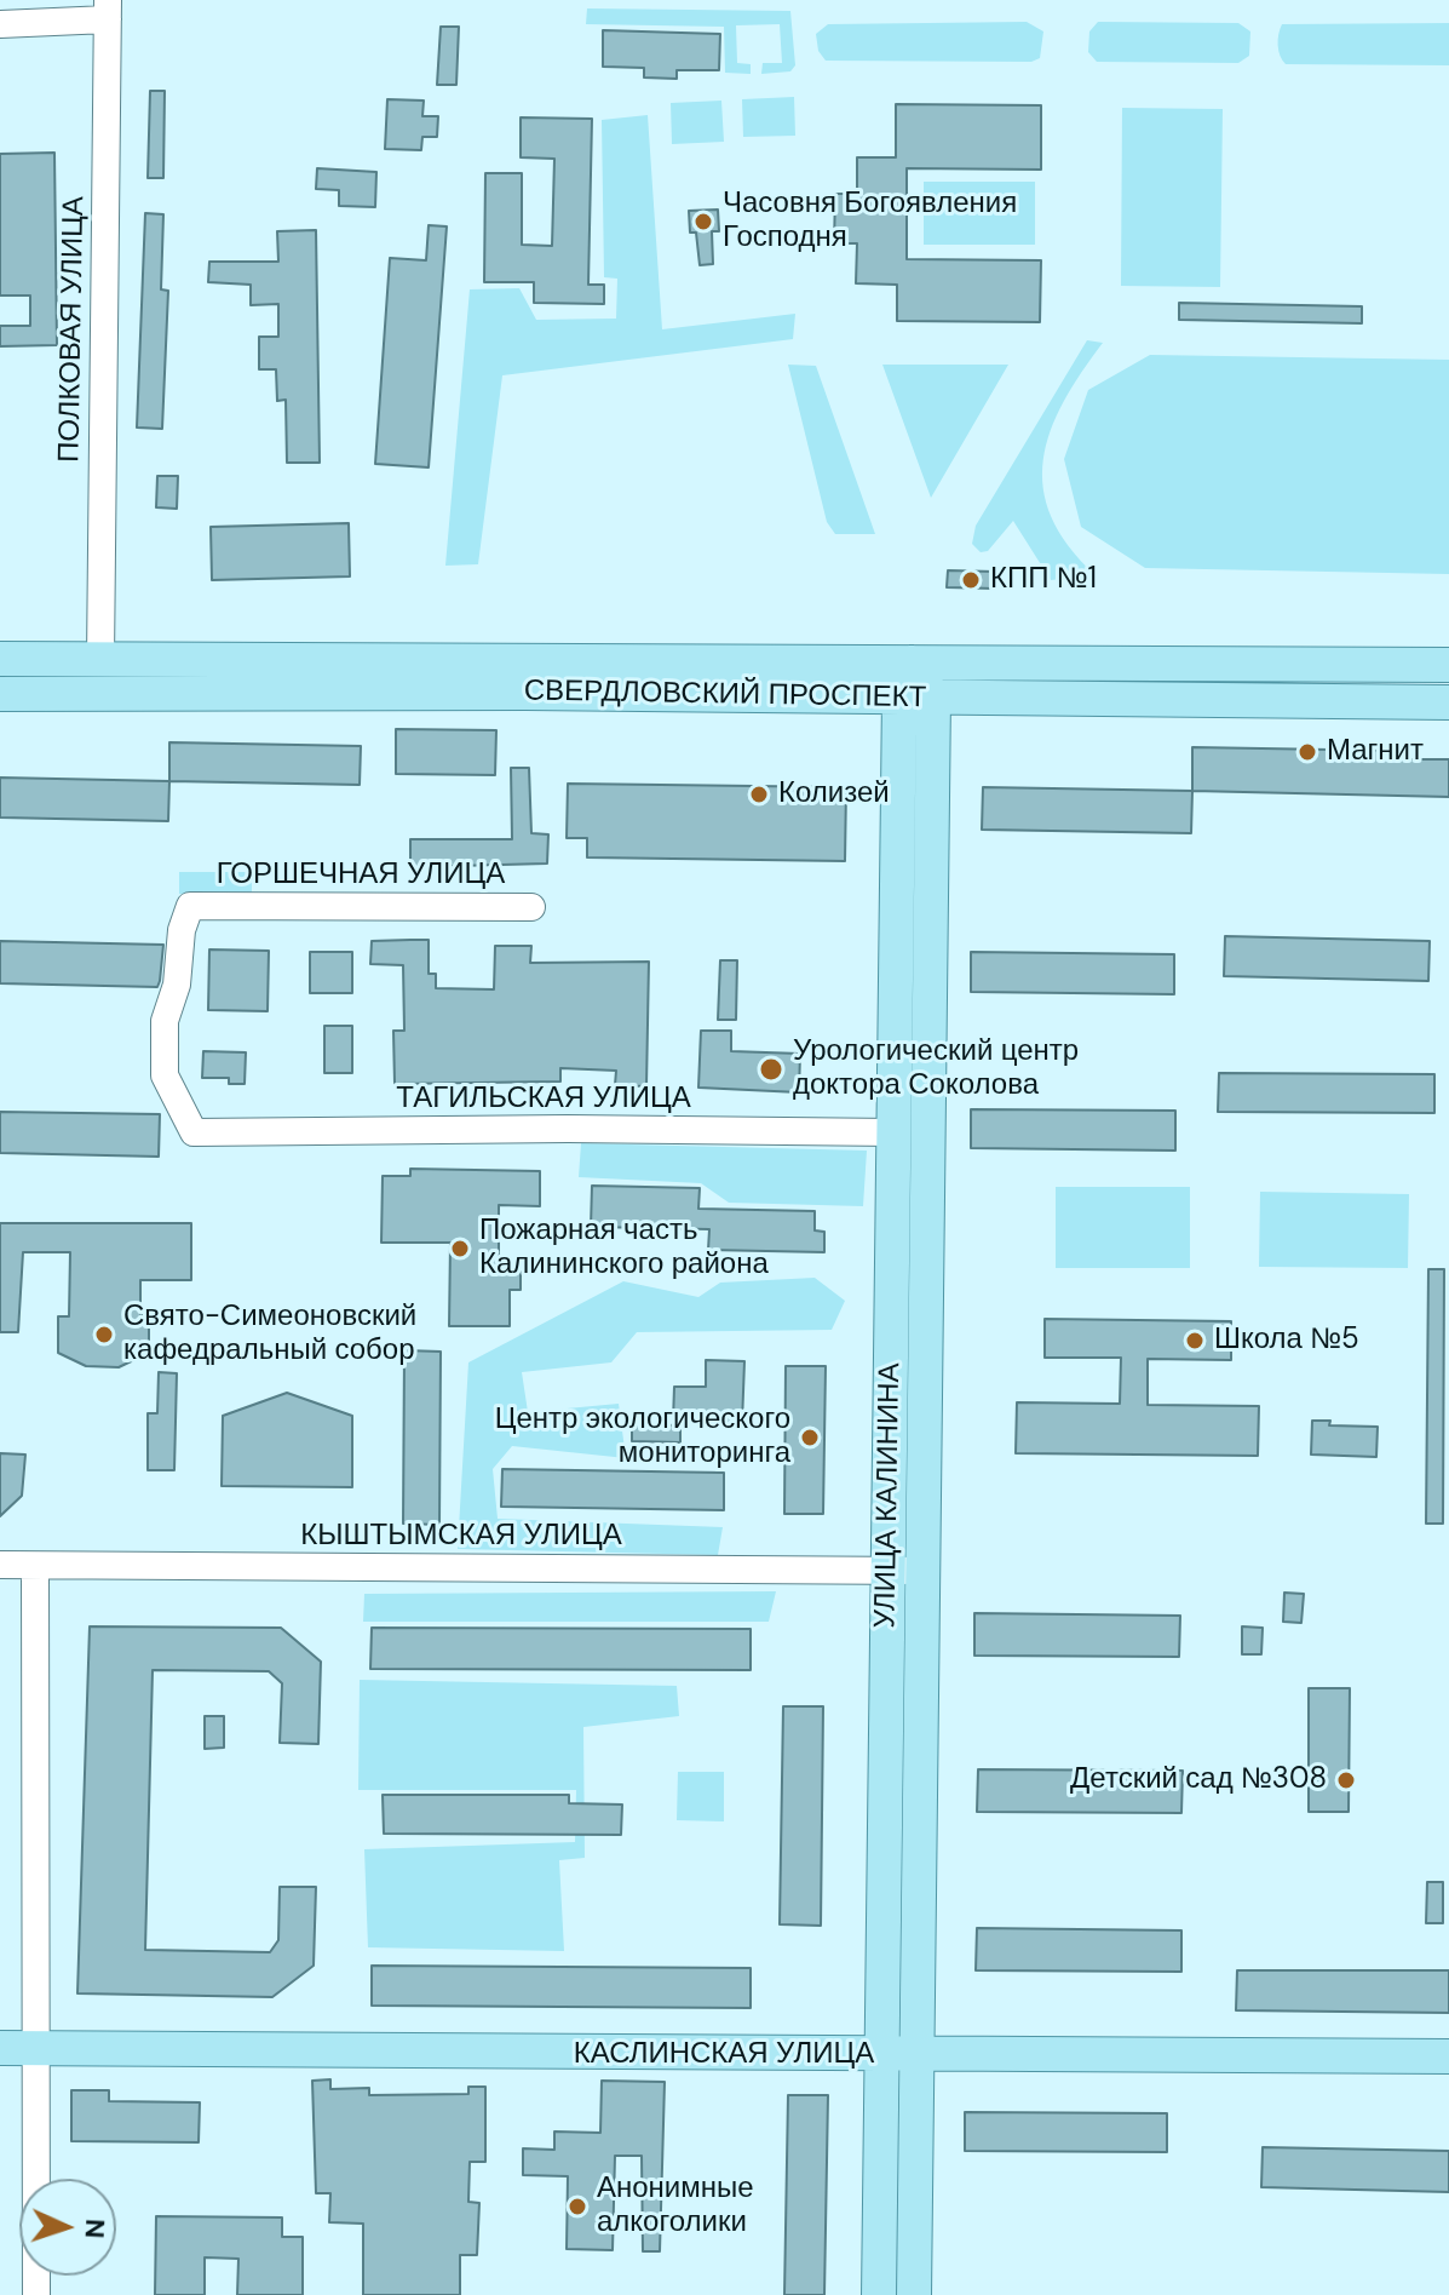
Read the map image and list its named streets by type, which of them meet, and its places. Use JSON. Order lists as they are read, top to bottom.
{
  "streets": {
    "main road": ["СВЕРДЛОВСКИЙ ПРОСПЕКТ", "УЛИЦА КАЛИНИНА", "КАСЛИНСКАЯ УЛИЦА"],
    "street": [
      "ПОЛКОВАЯ УЛИЦА",
      "ГОРШЕЧНАЯ УЛИЦА",
      "ТАГИЛЬСКАЯ УЛИЦА",
      "КЫШТЫМСКАЯ УЛИЦА"
    ]
  },
  "crossings": [
    ["ПОЛКОВАЯ УЛИЦА", "СВЕРДЛОВСКИЙ ПРОСПЕКТ"],
    ["СВЕРДЛОВСКИЙ ПРОСПЕКТ", "УЛИЦА КАЛИНИНА"],
    ["ГОРШЕЧНАЯ УЛИЦА", "ТАГИЛЬСКАЯ УЛИЦА"],
    ["ТАГИЛЬСКАЯ УЛИЦА", "УЛИЦА КАЛИНИНА"],
    ["УЛИЦА КАЛИНИНА", "КЫШТЫМСКАЯ УЛИЦА"],
    ["УЛИЦА КАЛИНИНА", "КАСЛИНСКАЯ УЛИЦА"]
  ],
  "places": [
    "Часовня Богоявления Господня",
    "КПП №1",
    "Магнит",
    "Колизей",
    "Урологический центр доктора Соколова",
    "Пожарная часть Калининского района",
    "Свято-Симеоновский кафедральный собор",
    "Школа №5",
    "Центр экологического мониторинга",
    "Детский сад №308",
    "Анонимные алкоголики"
  ],
  "north": "right"
}
